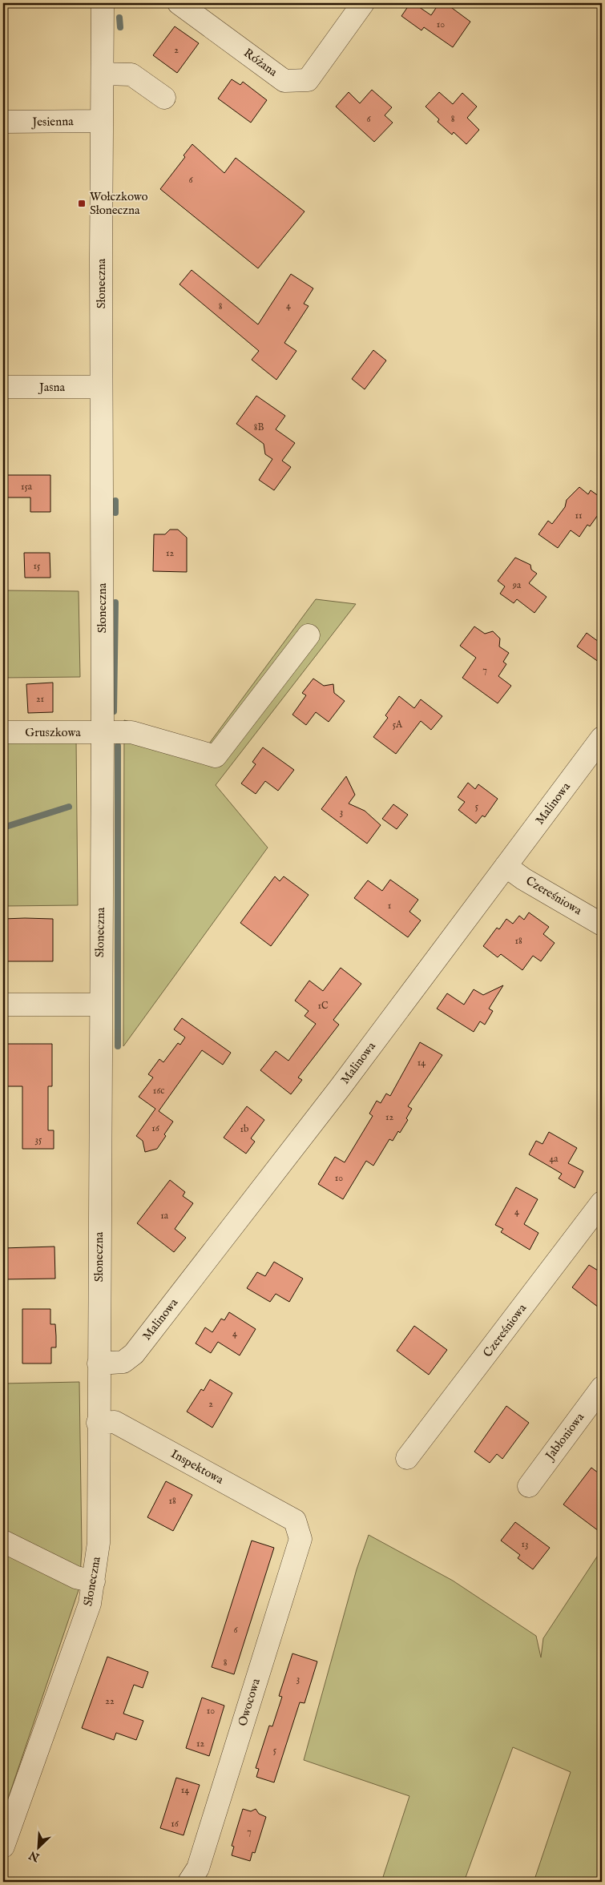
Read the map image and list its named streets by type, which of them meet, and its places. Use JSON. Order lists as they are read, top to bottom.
{
  "streets": {
    "street": [
      "Różana",
      "Jesienna",
      "Słoneczna",
      "Jasna",
      "Gruszkowa",
      "Malinowa",
      "Czereśniowa",
      "Jabłoniowa",
      "Inspektowa",
      "Owocowa"
    ]
  },
  "crossings": [
    ["Jesienna", "Słoneczna"],
    ["Słoneczna", "Jasna"],
    ["Słoneczna", "Gruszkowa"],
    ["Słoneczna", "Malinowa"],
    ["Słoneczna", "Inspektowa"],
    ["Malinowa", "Czereśniowa"],
    ["Inspektowa", "Owocowa"]
  ],
  "places": {
    "transit": ["Wołczkowo Słoneczna"]
  },
  "house_numbers": [
    "10",
    "2",
    "6",
    "8",
    "6",
    "4",
    "8",
    "8B",
    "15a",
    "11",
    "12",
    "15",
    "9a",
    "7",
    "21",
    "5A",
    "5",
    "3",
    "1",
    "18",
    "1C",
    "14",
    "16c",
    "12",
    "16",
    "1b",
    "35",
    "4a",
    "10",
    "4",
    "1a",
    "4",
    "2",
    "18",
    "13",
    "6",
    "8",
    "3",
    "22",
    "10",
    "12",
    "5",
    "14",
    "16",
    "7"
  ],
  "north": "bottom left"
}
